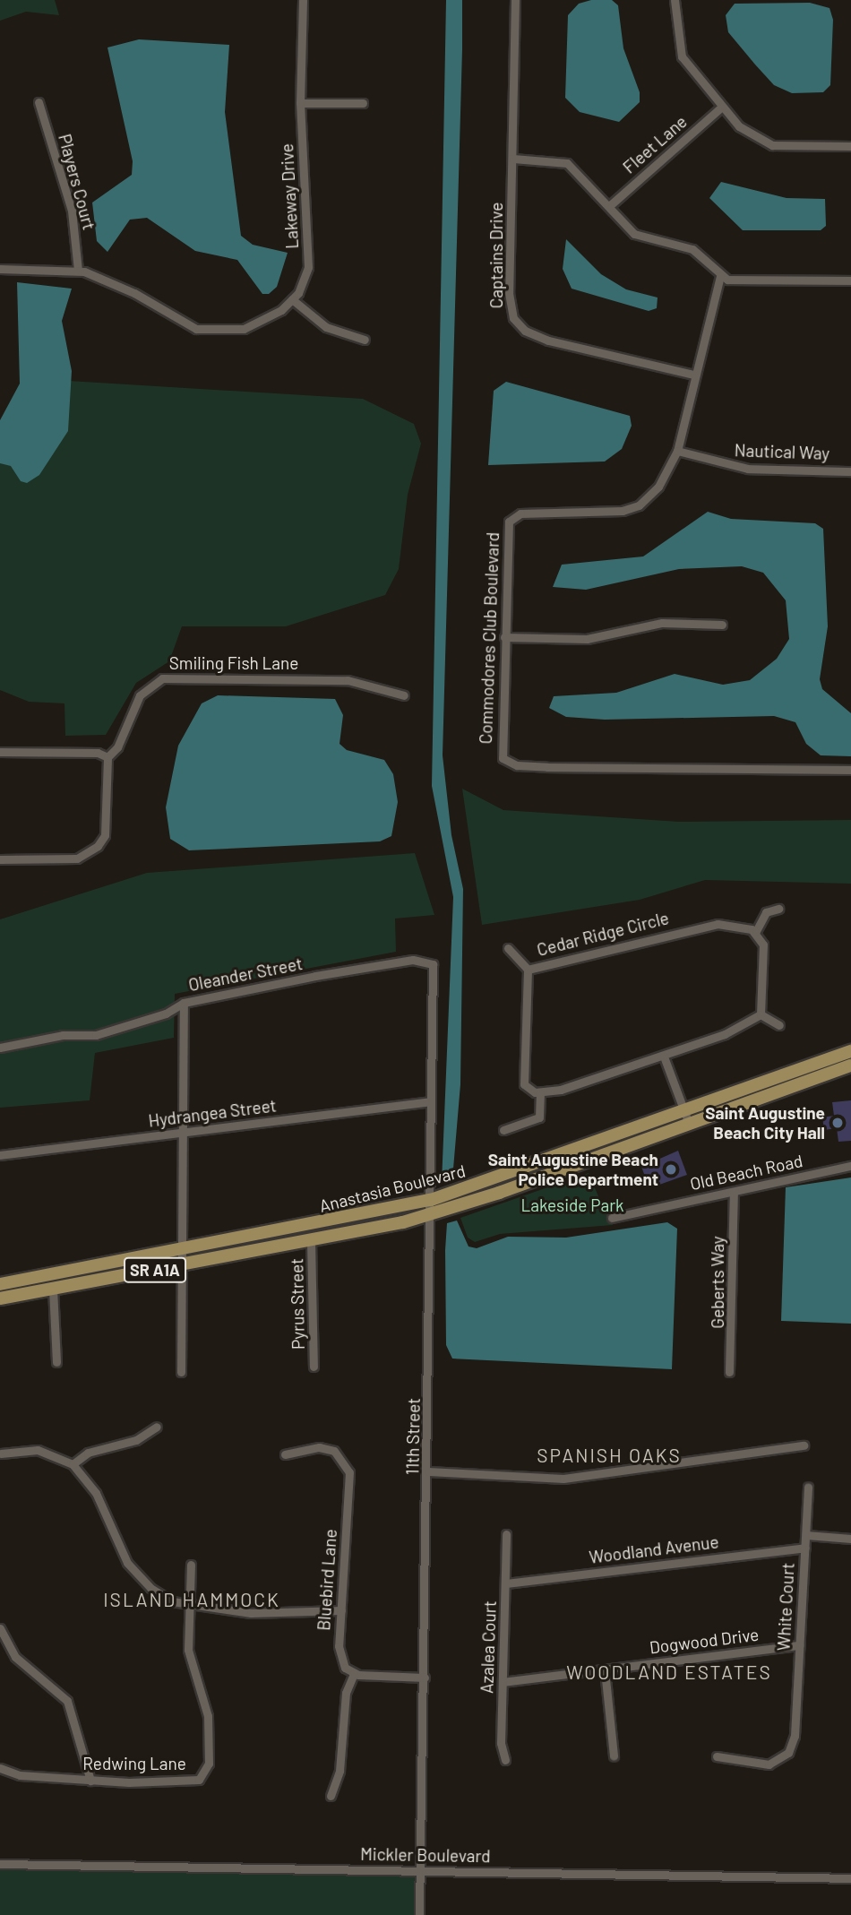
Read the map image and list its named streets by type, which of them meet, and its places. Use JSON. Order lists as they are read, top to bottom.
{
  "streets": {
    "main road": ["Anastasia Boulevard", "SR A1A"],
    "street": [
      "Fleet Lane",
      "Players Court",
      "Lakeway Drive",
      "Captains Drive",
      "Nautical Way",
      "Commodores Club Boulevard",
      "Smiling Fish Lane",
      "Cedar Ridge Circle",
      "Oleander Street",
      "Hydrangea Street",
      "Old Beach Road",
      "Geberts Way",
      "Pyrus Street",
      "11th Street",
      "Woodland Avenue",
      "Bluebird Lane",
      "White Court",
      "Dogwood Drive",
      "Azalea Court",
      "Redwing Lane",
      "Mickler Boulevard"
    ]
  },
  "crossings": [
    ["Captains Drive", "Commodores Club Boulevard"],
    ["Nautical Way", "Commodores Club Boulevard"],
    ["Oleander Street", "11th Street"],
    ["Hydrangea Street", "11th Street"],
    ["Old Beach Road", "Geberts Way"],
    ["Anastasia Boulevard", "Pyrus Street"],
    ["Anastasia Boulevard", "11th Street"],
    ["11th Street", "Mickler Boulevard"],
    ["Woodland Avenue", "White Court"],
    ["Woodland Avenue", "Azalea Court"],
    ["White Court", "Dogwood Drive"],
    ["Dogwood Drive", "Azalea Court"]
  ],
  "districts": ["SPANISH OAKS", "ISLAND HAMMOCK", "WOODLAND ESTATES"],
  "parks": ["Lakeside Park"],
  "places": ["Saint Augustine Beach City Hall", "Saint Augustine Beach Police Department"]
}
